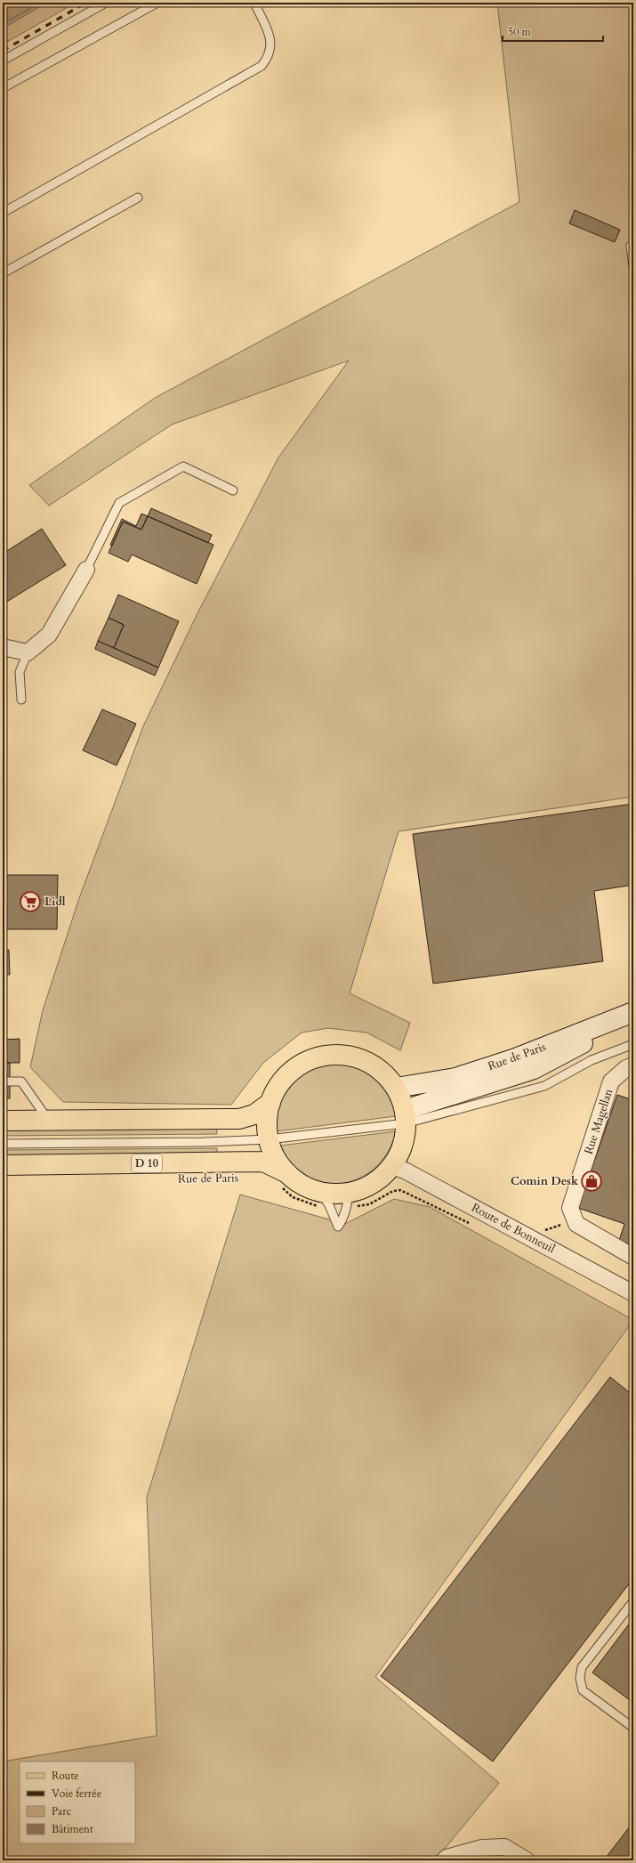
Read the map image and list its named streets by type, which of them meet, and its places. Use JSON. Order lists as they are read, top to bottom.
{
  "streets": {
    "main road": ["Rue de Paris", "D 10"],
    "street": ["Rue Magellan", "Route de Bonneuil"]
  },
  "places": {
    "supermarket": ["Lidl"],
    "shop": ["Comin Desk"]
  },
  "legend": [
    "Route",
    "Voie ferrée",
    "Parc",
    "Bâtiment"
  ],
  "scale_bar": "50 m"
}
